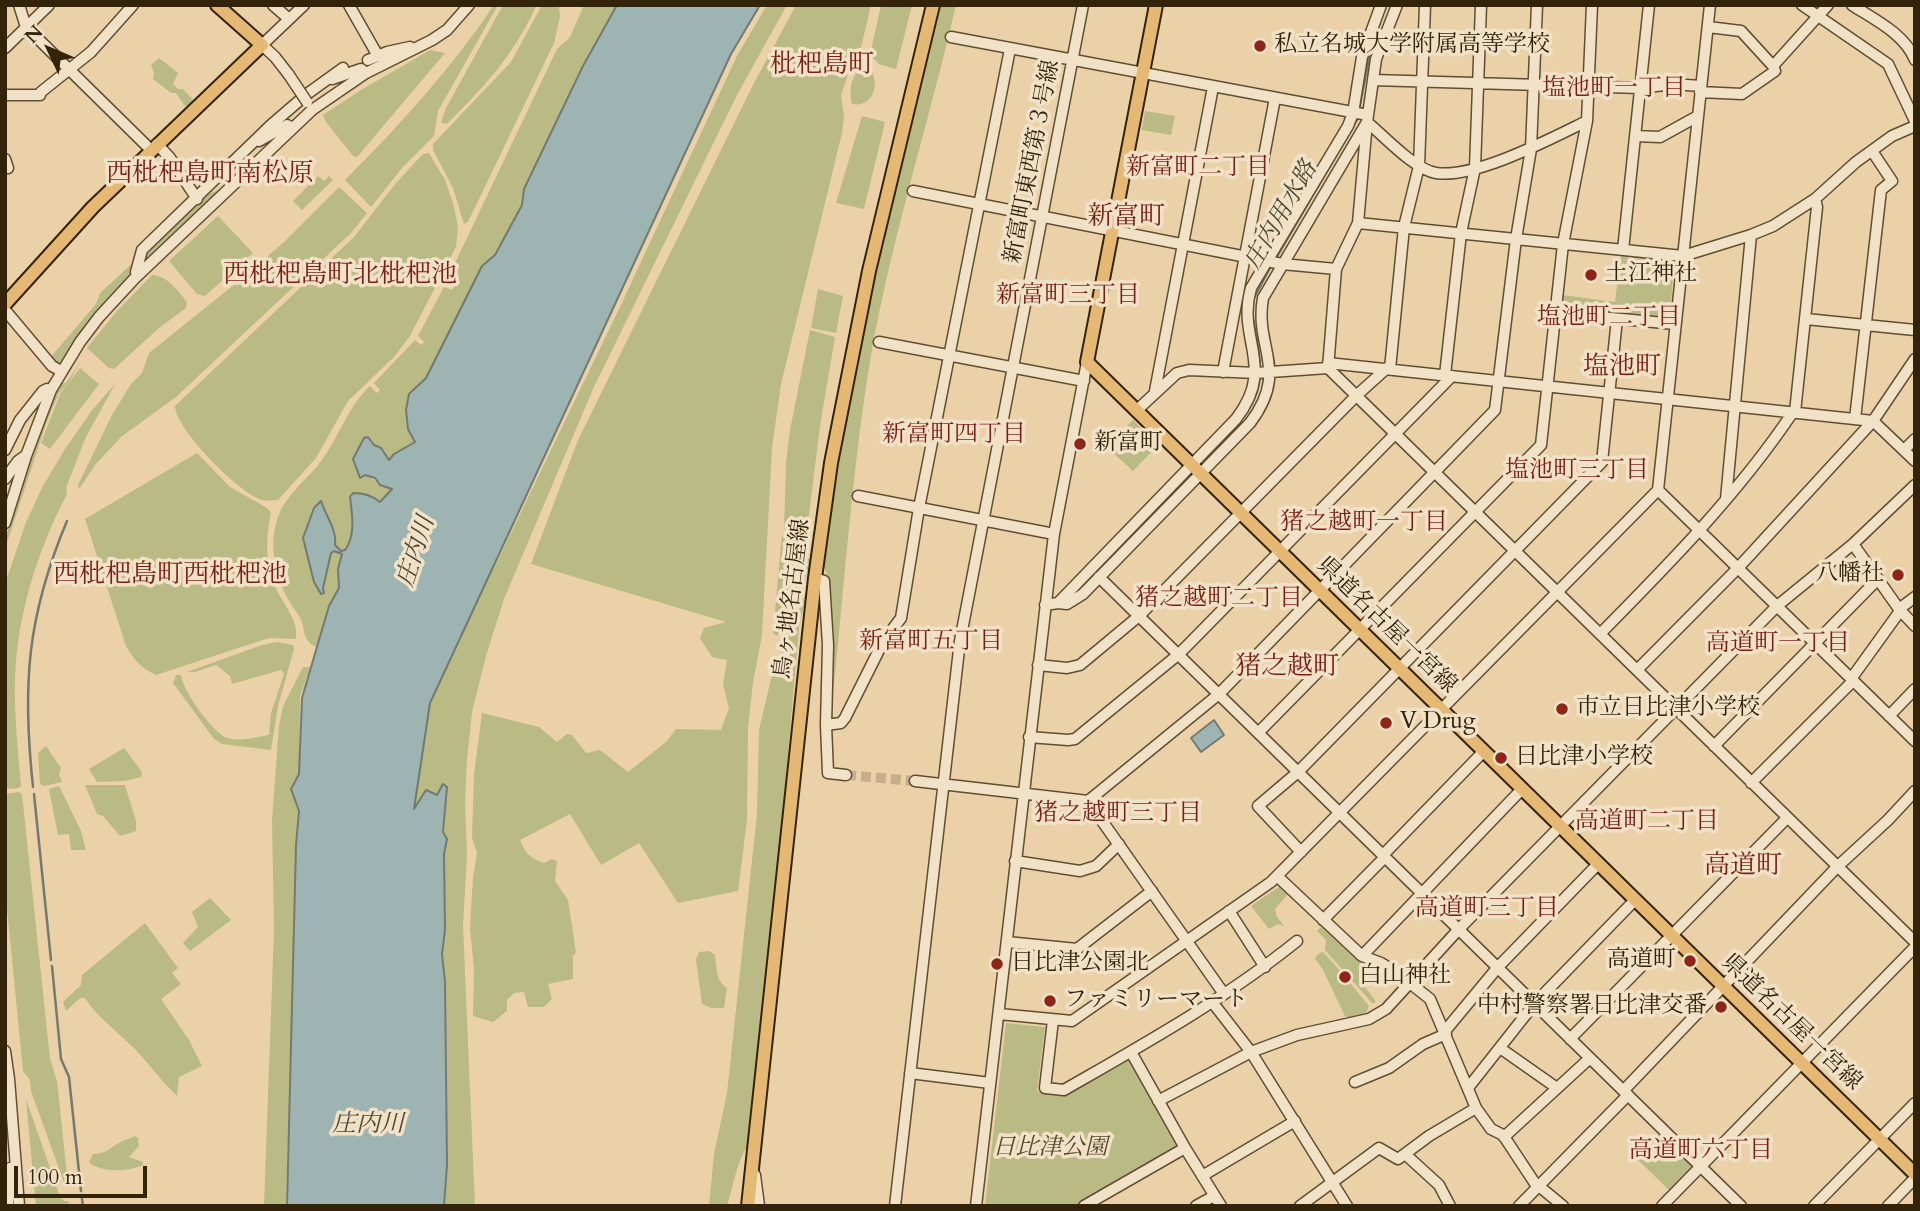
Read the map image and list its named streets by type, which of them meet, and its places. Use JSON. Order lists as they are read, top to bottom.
{
  "streets": {
    "main road": ["鳥ヶ地名古屋線", "県道名古屋一宮線"],
    "street": ["新富町東西第３号線"]
  },
  "districts": [
    "枇杷島町",
    "塩池町一丁目",
    "新富町二丁目",
    "西枇杷島町南松原",
    "新富町",
    "西枇杷島町北枇杷池",
    "新富町三丁目",
    "塩池町二丁目",
    "塩池町",
    "新富町四丁目",
    "塩池町三丁目",
    "猪之越町一丁目",
    "西枇杷島町西枇杷池",
    "猪之越町二丁目",
    "新富町五丁目",
    "高道町一丁目",
    "猪之越町",
    "猪之越町三丁目",
    "高道町二丁目",
    "高道町",
    "高道町三丁目",
    "高道町六丁目"
  ],
  "water": ["庄内用水路", "庄内川"],
  "parks": ["日比津公園"],
  "places": [
    "私立名城大学附属高等学校",
    "土江神社",
    "新富町",
    "八幡社",
    "市立日比津小学校",
    "V Drug",
    "日比津小学校",
    "高道町",
    "日比津公園北",
    "白山神社",
    "ファミリーマート",
    "中村警察署日比津交番"
  ],
  "scale_bar": "100 m",
  "north": "top left"
}
